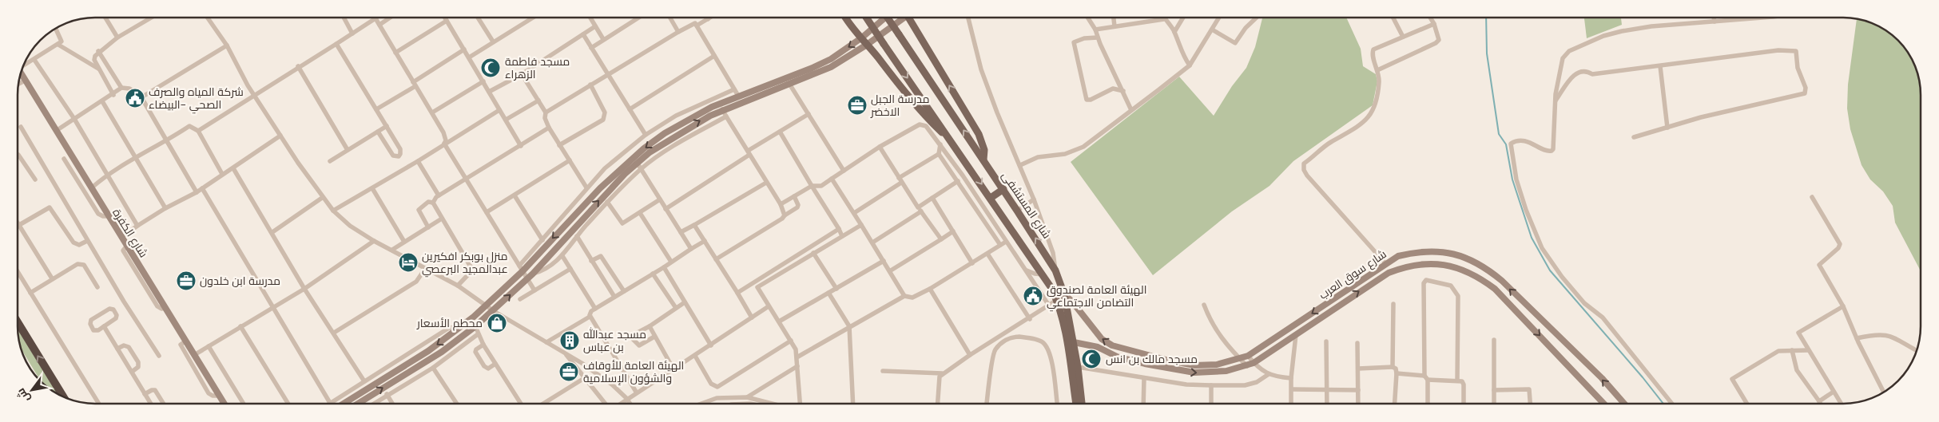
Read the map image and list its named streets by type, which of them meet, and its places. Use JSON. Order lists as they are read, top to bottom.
{
  "streets": {
    "main road": ["شارع المستشفى", "شارع الكفرة", "شارع سوق العرب"]
  },
  "crossings": [
    ["شارع المستشفى", "شارع سوق العرب"]
  ],
  "one_way": ["شارع سوق العرب"],
  "places": {
    "mosque": ["مسجد فاطمة الزهراء", "مسجد مالك بن انس"],
    "public building": ["شركة المياه والصرف الصحي -البيضاء", "الهيئة العامة لصندوق التضامن الاجتماعي"],
    "office": ["مدرسة الجبل الاخضر", "مدرسة ابن خلدون", "الهيئة العامة للأوقاف والشؤون الإسلامية"],
    "hotel": ["منزل بوبكر افكيرين عبدالمجيد البرعصي"],
    "shop": ["محطم الأسعار"],
    "building": ["مسجد عبدالله بن عباس"]
  },
  "north": "bottom left"
}
